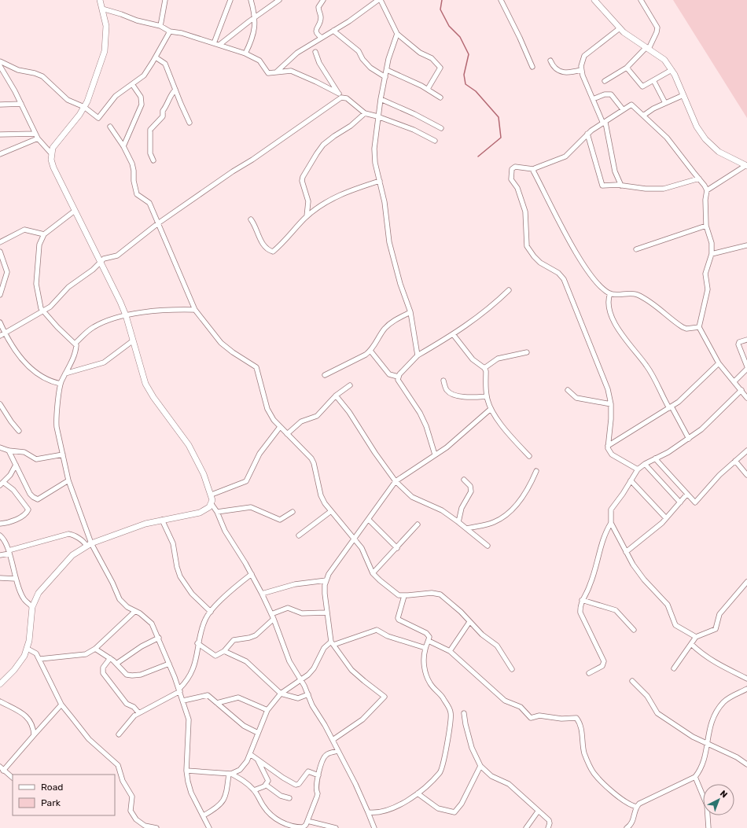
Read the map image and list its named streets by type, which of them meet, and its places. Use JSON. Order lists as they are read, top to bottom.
{
  "legend": ["Road", "Park"],
  "north": "top right"
}
